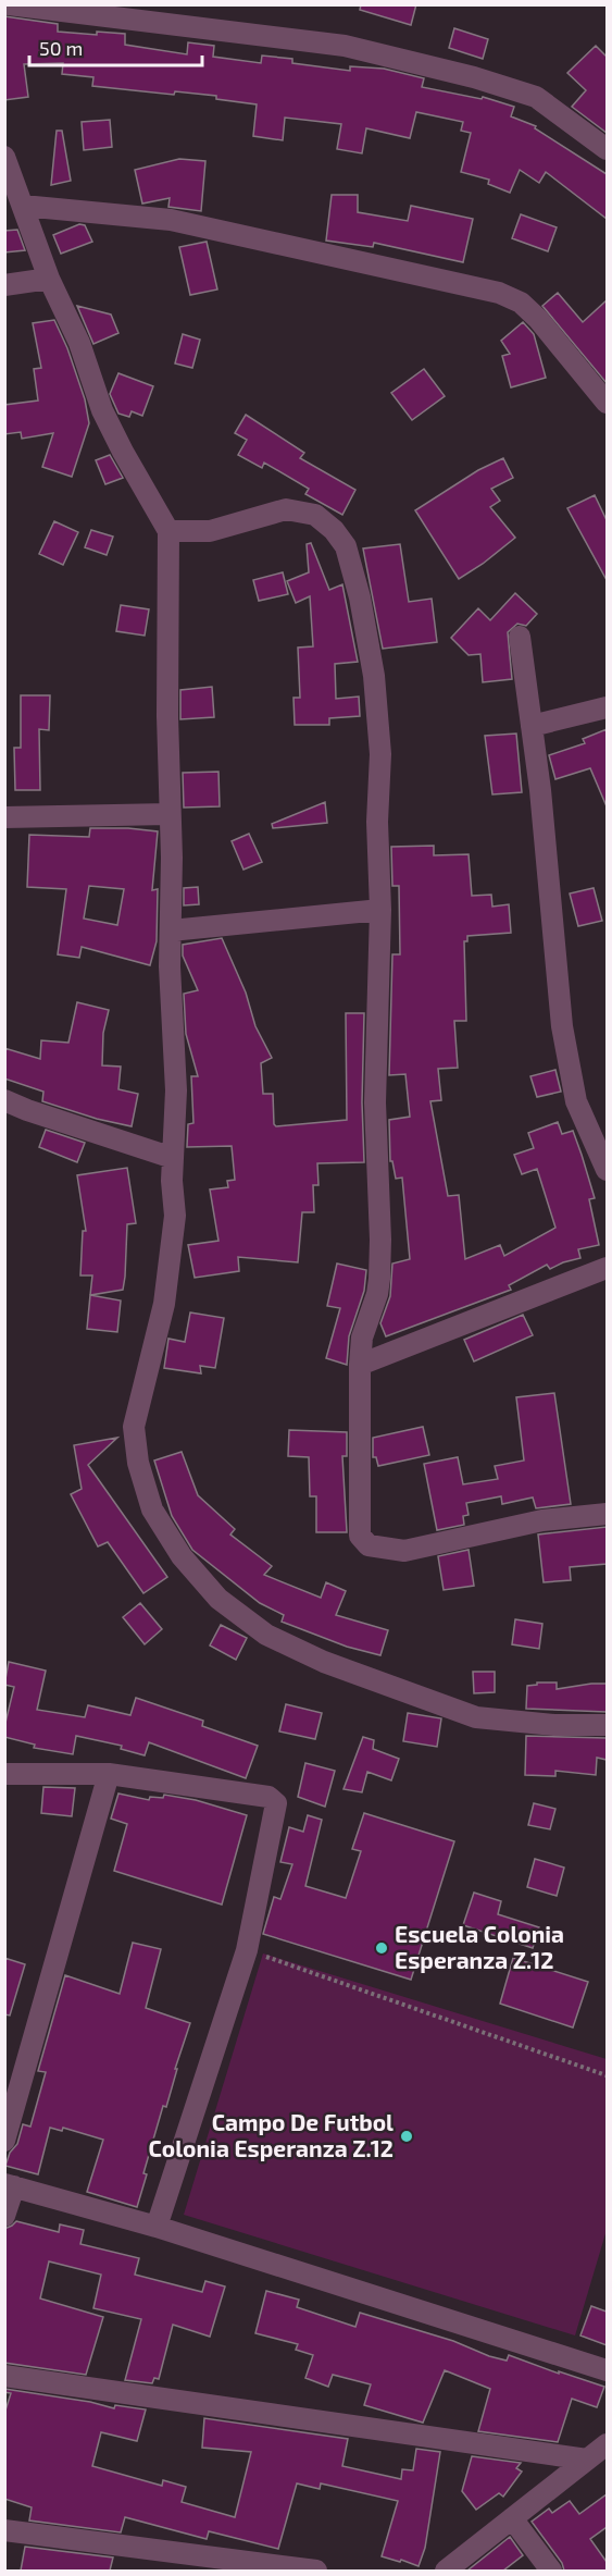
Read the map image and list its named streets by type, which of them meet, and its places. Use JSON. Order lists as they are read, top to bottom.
{
  "places": ["Escuela Colonia Esperanza Z.12", "Campo De Futbol Colonia Esperanza Z.12"],
  "scale_bar": "50 m"
}
